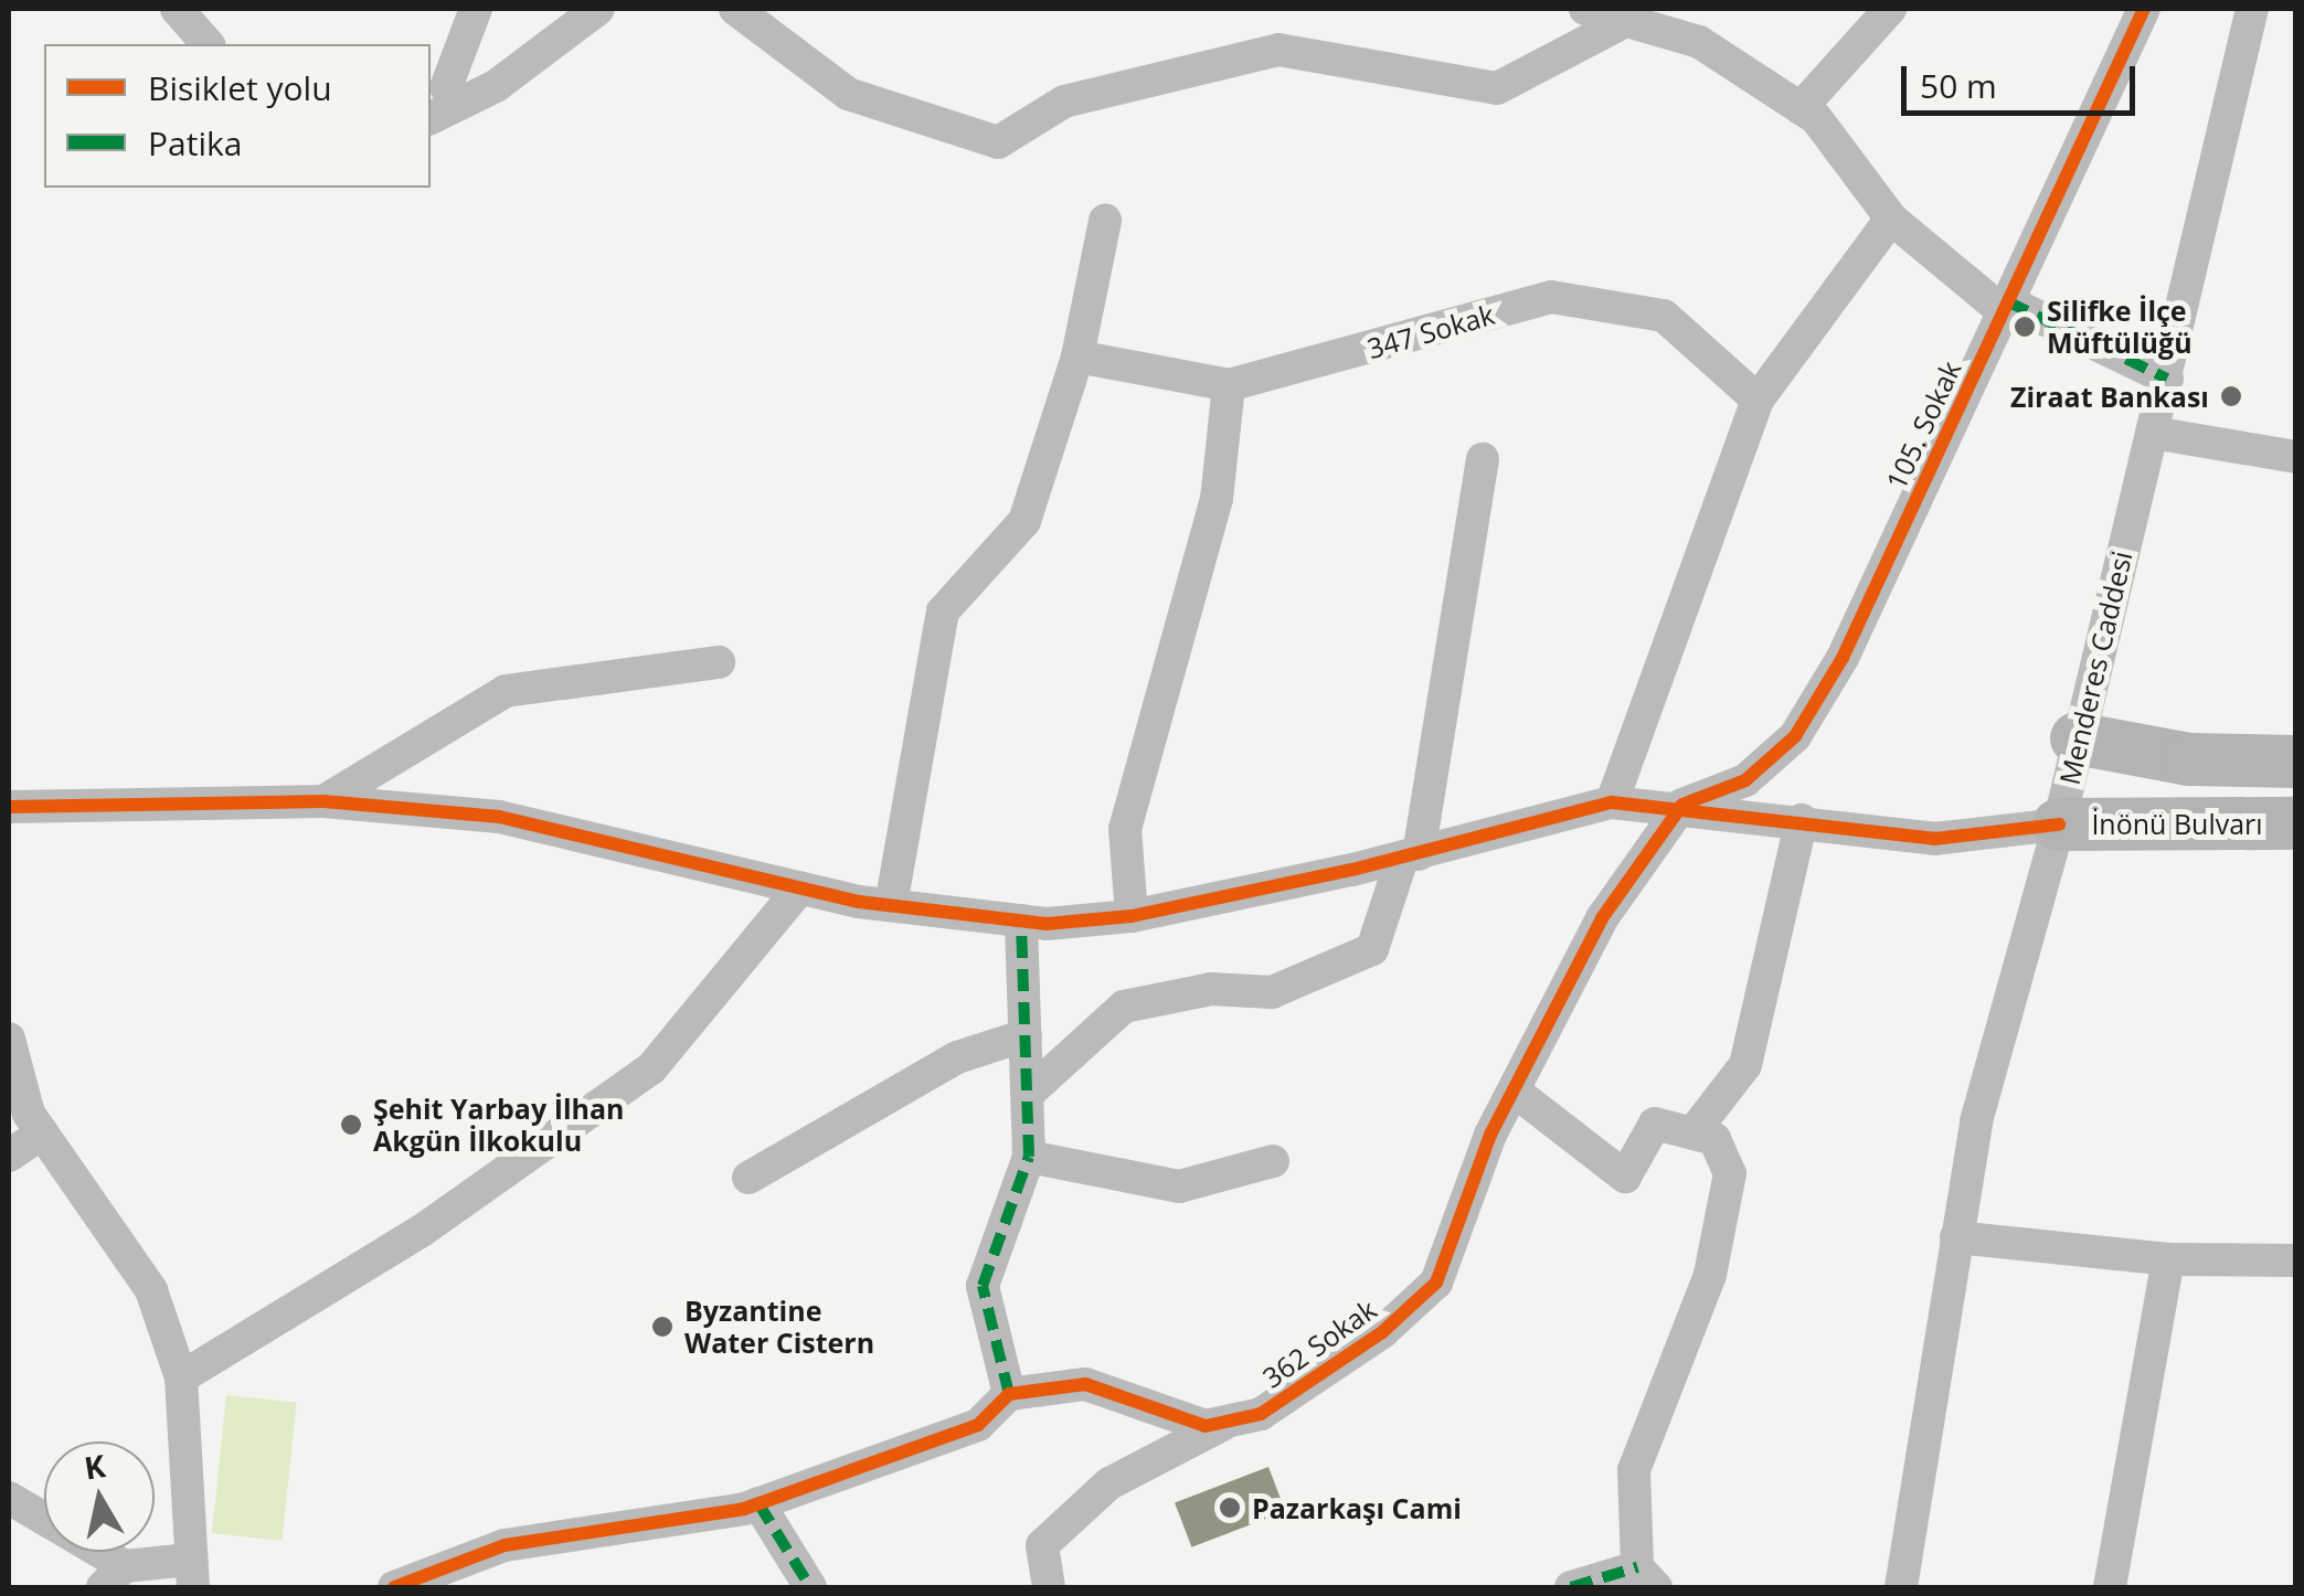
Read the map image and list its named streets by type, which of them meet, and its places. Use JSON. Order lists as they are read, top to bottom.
{
  "streets": {
    "main road": ["İnönü Bulvarı"],
    "street": [
      "347 Sokak",
      "105. Sokak",
      "Menderes Caddesi",
      "362 Sokak"
    ]
  },
  "crossings": [
    ["105. Sokak", "362 Sokak"],
    ["Menderes Caddesi", "İnönü Bulvarı"]
  ],
  "places": [
    "Silifke İlçe Müftülüğü",
    "Ziraat Bankası",
    "Şehit Yarbay İlhan Akgün İlkokulu",
    "Byzantine Water Cistern",
    "Pazarkaşı Cami"
  ],
  "legend": ["Bisiklet yolu", "Patika"],
  "scale_bar": "50 m",
  "north": "top"
}
